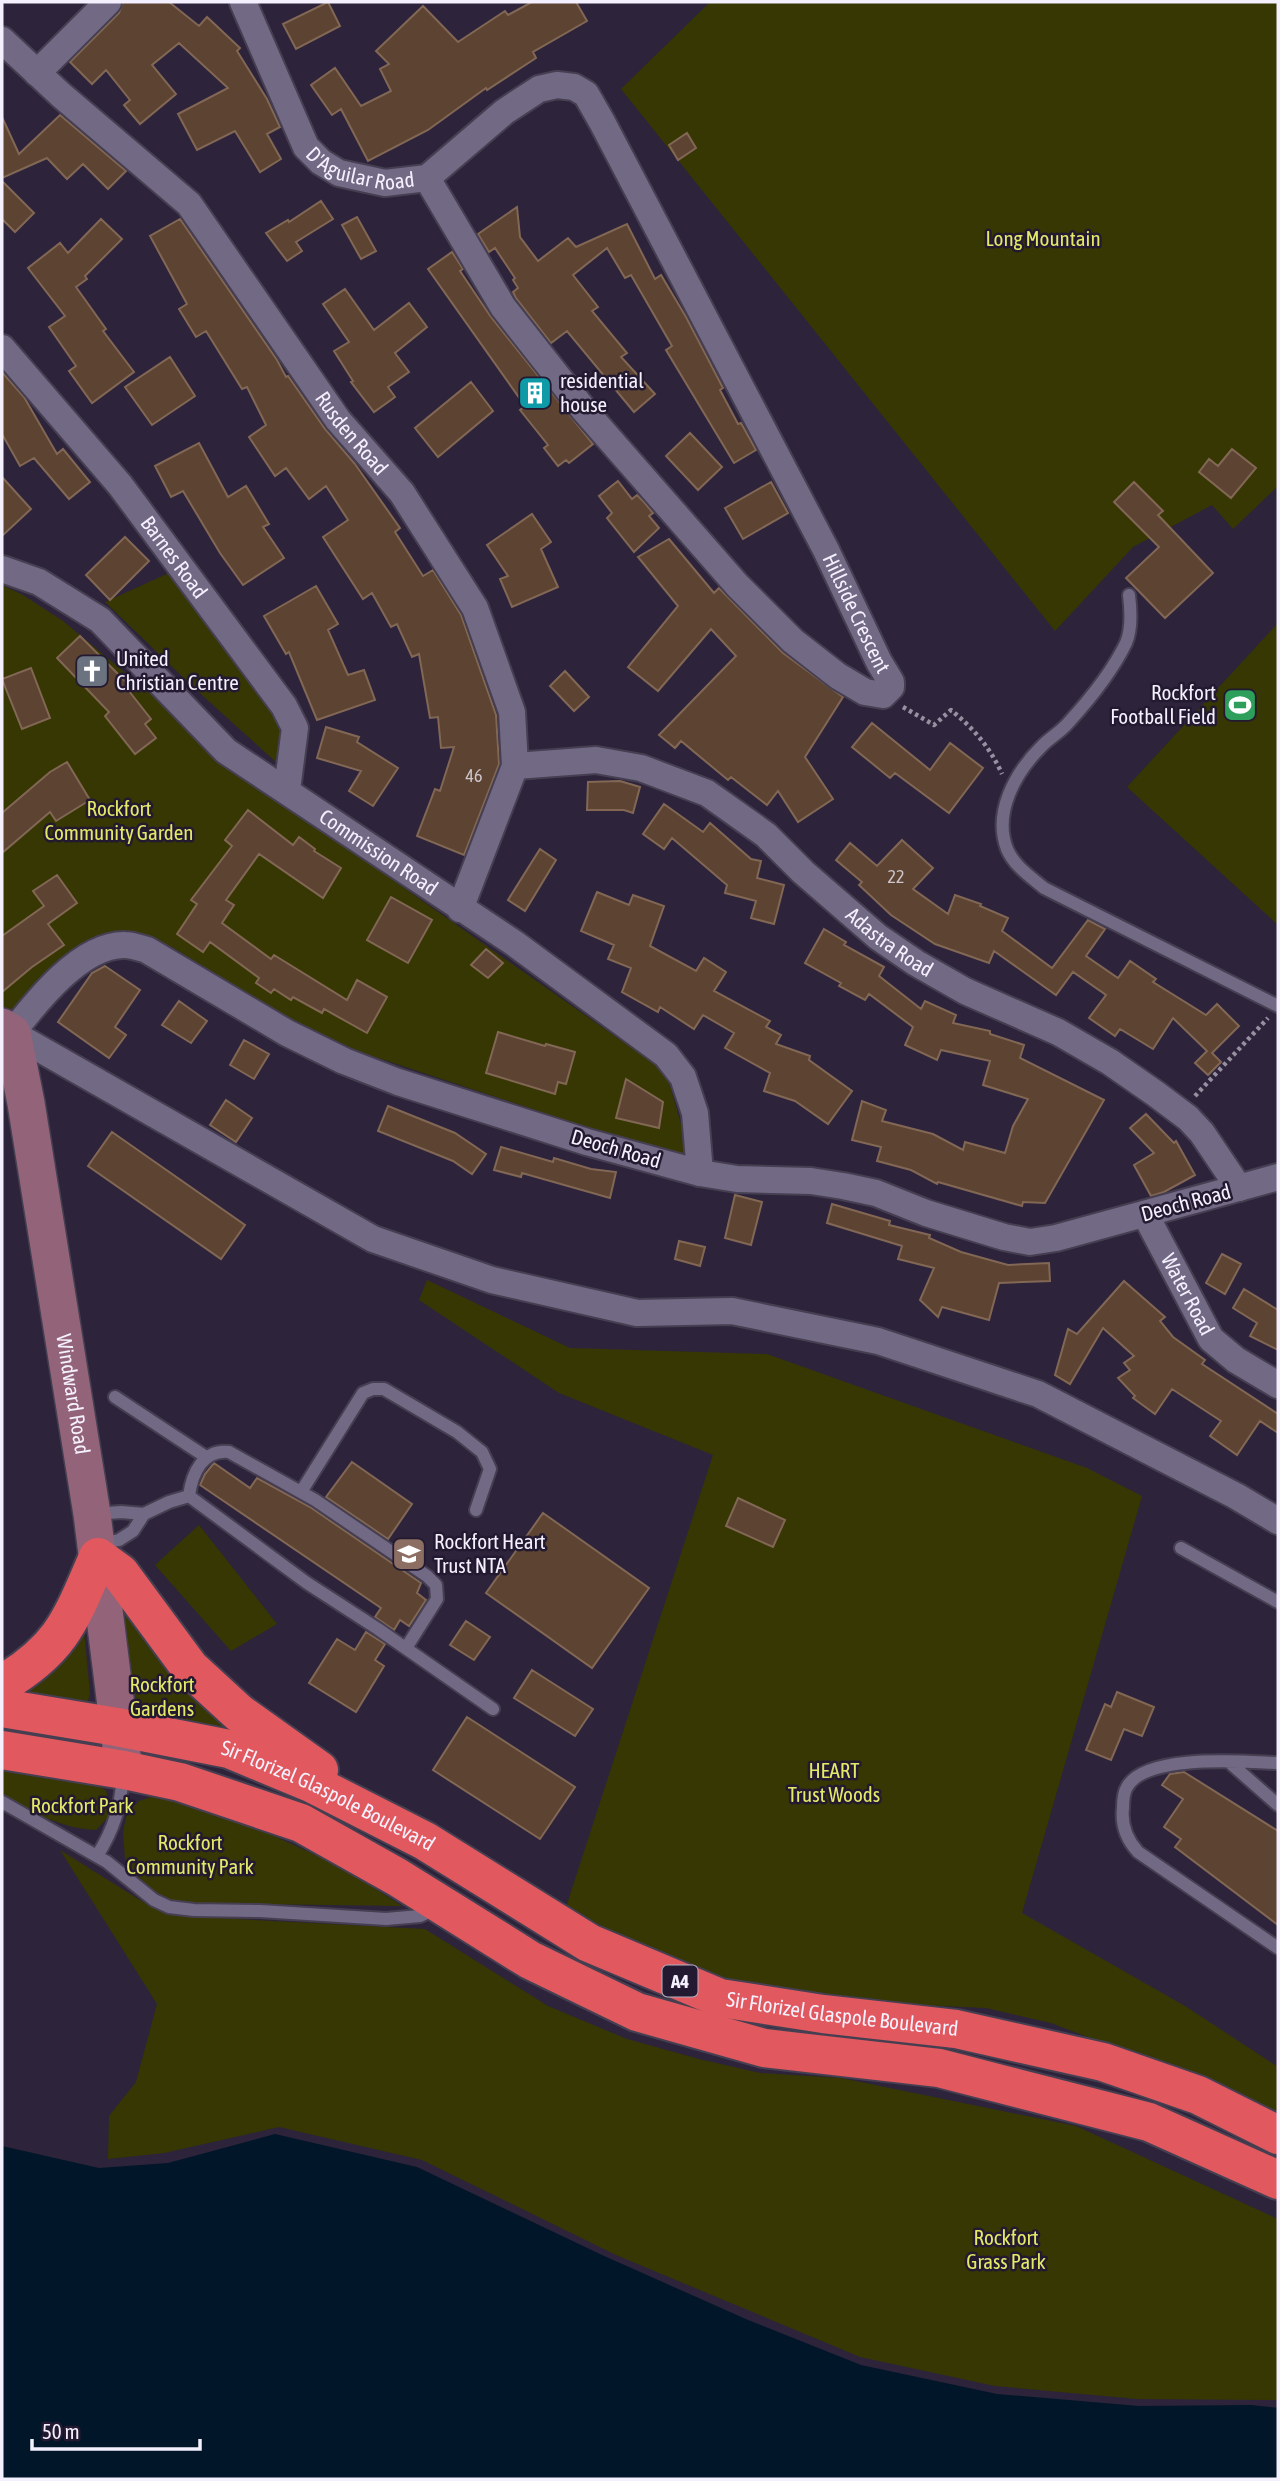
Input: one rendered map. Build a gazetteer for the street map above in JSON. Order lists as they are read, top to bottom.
{
  "streets": {
    "highway": ["Sir Florizel Glaspole Boulevard", "A4"],
    "main road": ["Windward Road"],
    "street": [
      "D'Aguilar Road",
      "Rusden Road",
      "Barnes Road",
      "Hillside Crescent",
      "Commission Road",
      "Adastra Road",
      "Deoch Road",
      "Water Road"
    ]
  },
  "crossings": [
    ["D'Aguilar Road", "Hillside Crescent"],
    ["Rusden Road", "Commission Road"],
    ["Rusden Road", "Adastra Road"],
    ["Barnes Road", "Commission Road"],
    ["Commission Road", "Deoch Road"],
    ["Adastra Road", "Deoch Road"],
    ["Deoch Road", "Water Road"],
    ["Deoch Road", "Windward Road"],
    ["Windward Road", "Sir Florizel Glaspole Boulevard"]
  ],
  "parks": [
    "Long Mountain",
    "Rockfort Community Garden",
    "Rockfort Gardens",
    "HEART Trust Woods",
    "Rockfort Park",
    "Rockfort Community Park",
    "Rockfort Grass Park"
  ],
  "places": {
    "building": ["residential house"],
    "church": ["United Christian Centre"],
    "sports": ["Rockfort Football Field"],
    "school or university": ["Rockfort Heart Trust NTA"]
  },
  "house_numbers": ["46", "22"],
  "scale_bar": "50 m"
}
